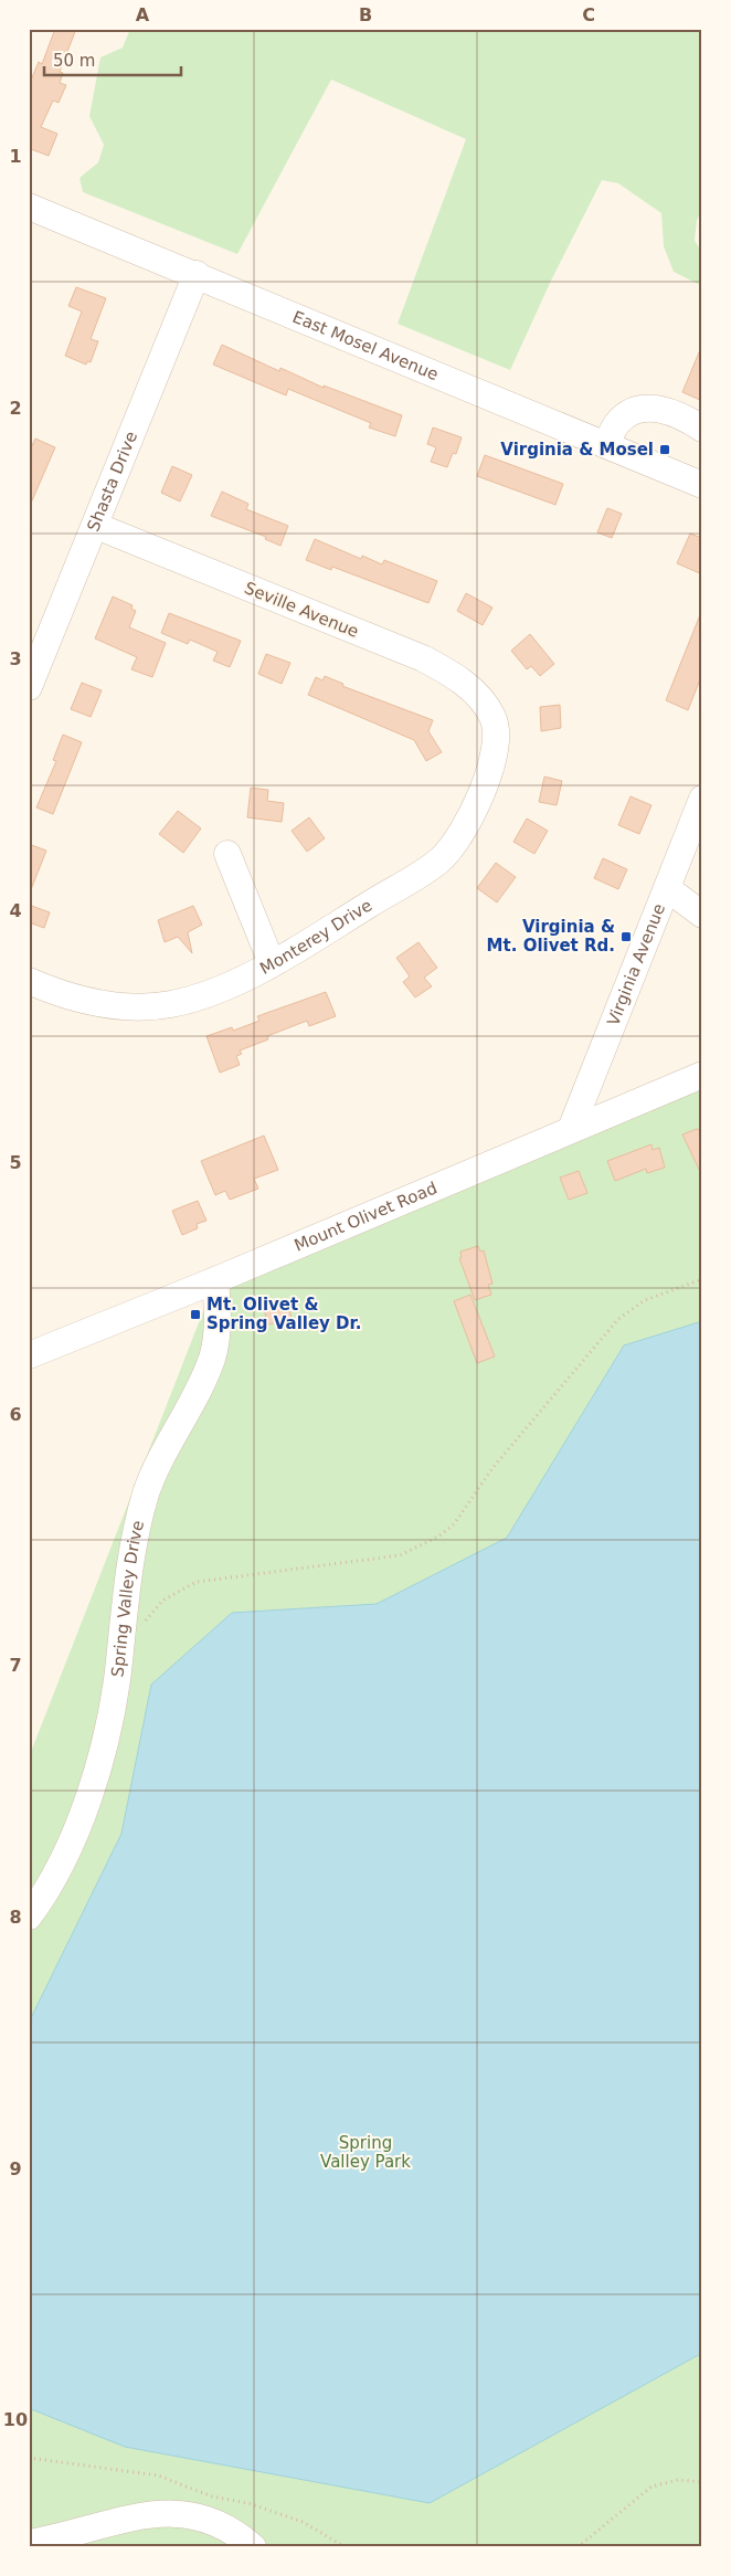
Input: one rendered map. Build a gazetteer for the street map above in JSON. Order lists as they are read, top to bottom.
{
  "streets": {
    "street": [
      "East Mosel Avenue",
      "Shasta Drive",
      "Seville Avenue",
      "Monterey Drive",
      "Virginia Avenue",
      "Mount Olivet Road",
      "Spring Valley Drive"
    ]
  },
  "crossings": [
    ["East Mosel Avenue", "Shasta Drive"],
    ["Shasta Drive", "Seville Avenue"],
    ["Seville Avenue", "Monterey Drive"],
    ["Virginia Avenue", "Mount Olivet Road"],
    ["Mount Olivet Road", "Spring Valley Drive"]
  ],
  "parks": ["Spring Valley Park"],
  "places": {
    "transit": ["Virginia & Mosel", "Virginia & Mt. Olivet Rd.", "Mt. Olivet & Spring Valley Dr."]
  },
  "scale_bar": "50 m",
  "grid": {
    "columns": ["A", "B", "C"],
    "rows": [
      "1",
      "2",
      "3",
      "4",
      "5",
      "6",
      "7",
      "8",
      "9",
      "10"
    ]
  }
}
